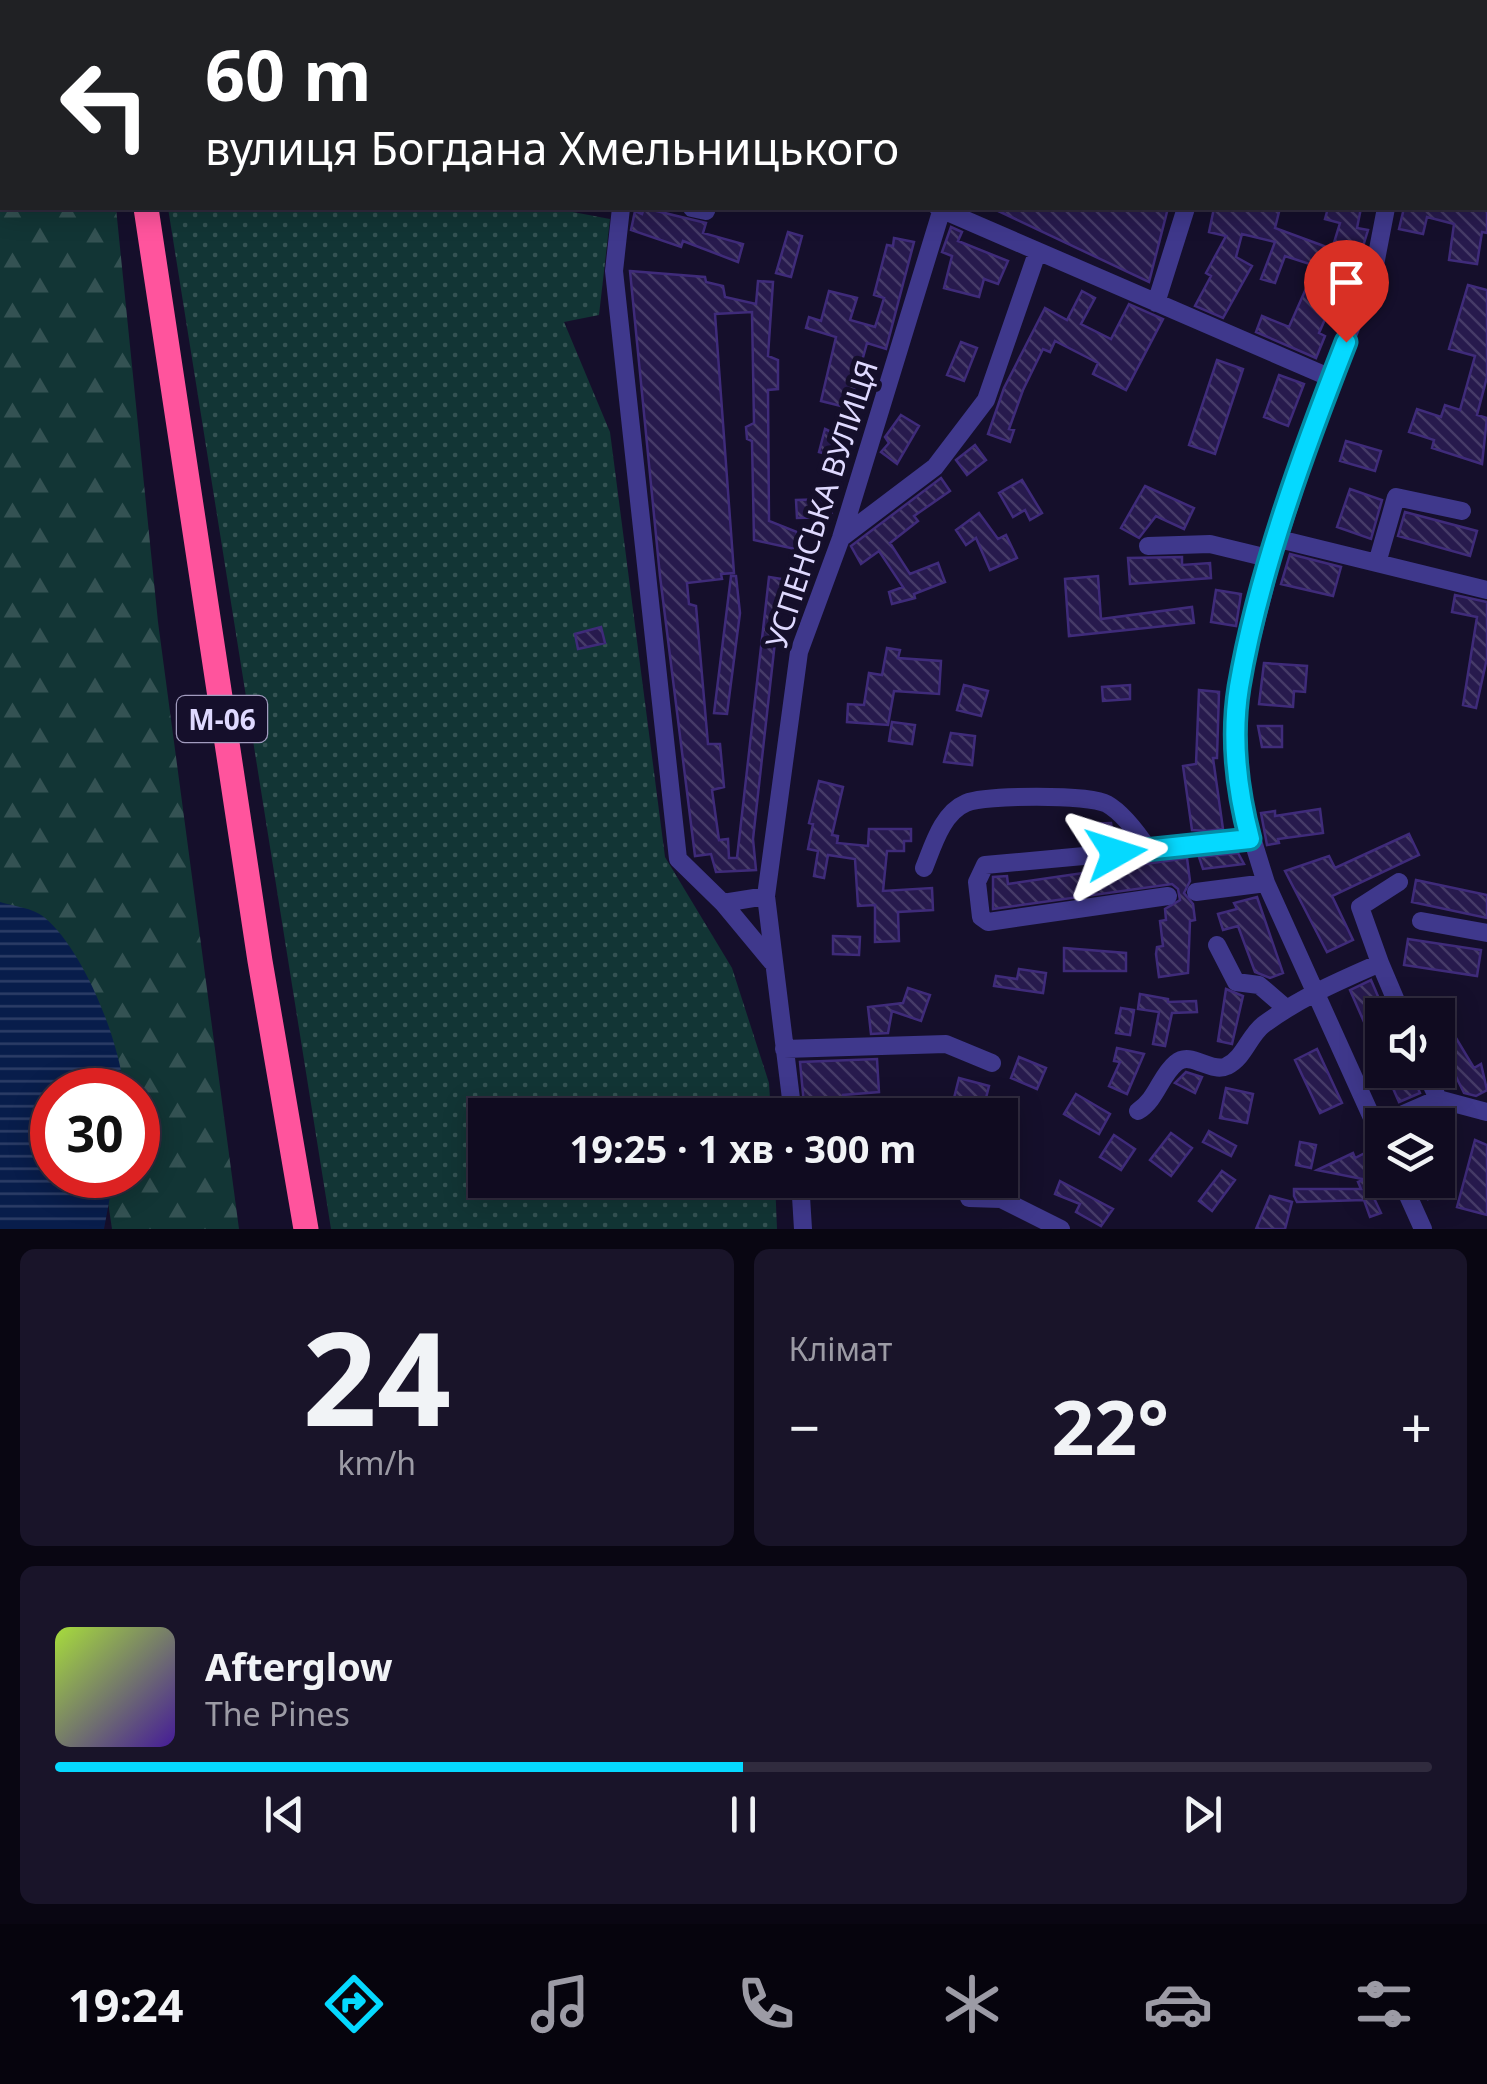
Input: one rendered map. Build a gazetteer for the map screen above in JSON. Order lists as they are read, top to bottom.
{
  "streets": {
    "highway": ["М-06"],
    "street": ["УСПЕНСЬКА ВУЛИЦЯ"]
  },
  "page": {
    "turn": ["60 m", "вулиця Богдана Хмельницького"],
    "limit": "30",
    "trip": "19:25 · 1 хв · 300 m",
    "tile": [
      ["24", "km/h"],
      "Клімат"
    ],
    "heat": ["−", "22°", "+"],
    "song": ["Afterglow", "The Pines"],
    "tabs": "19:24"
  }
}
